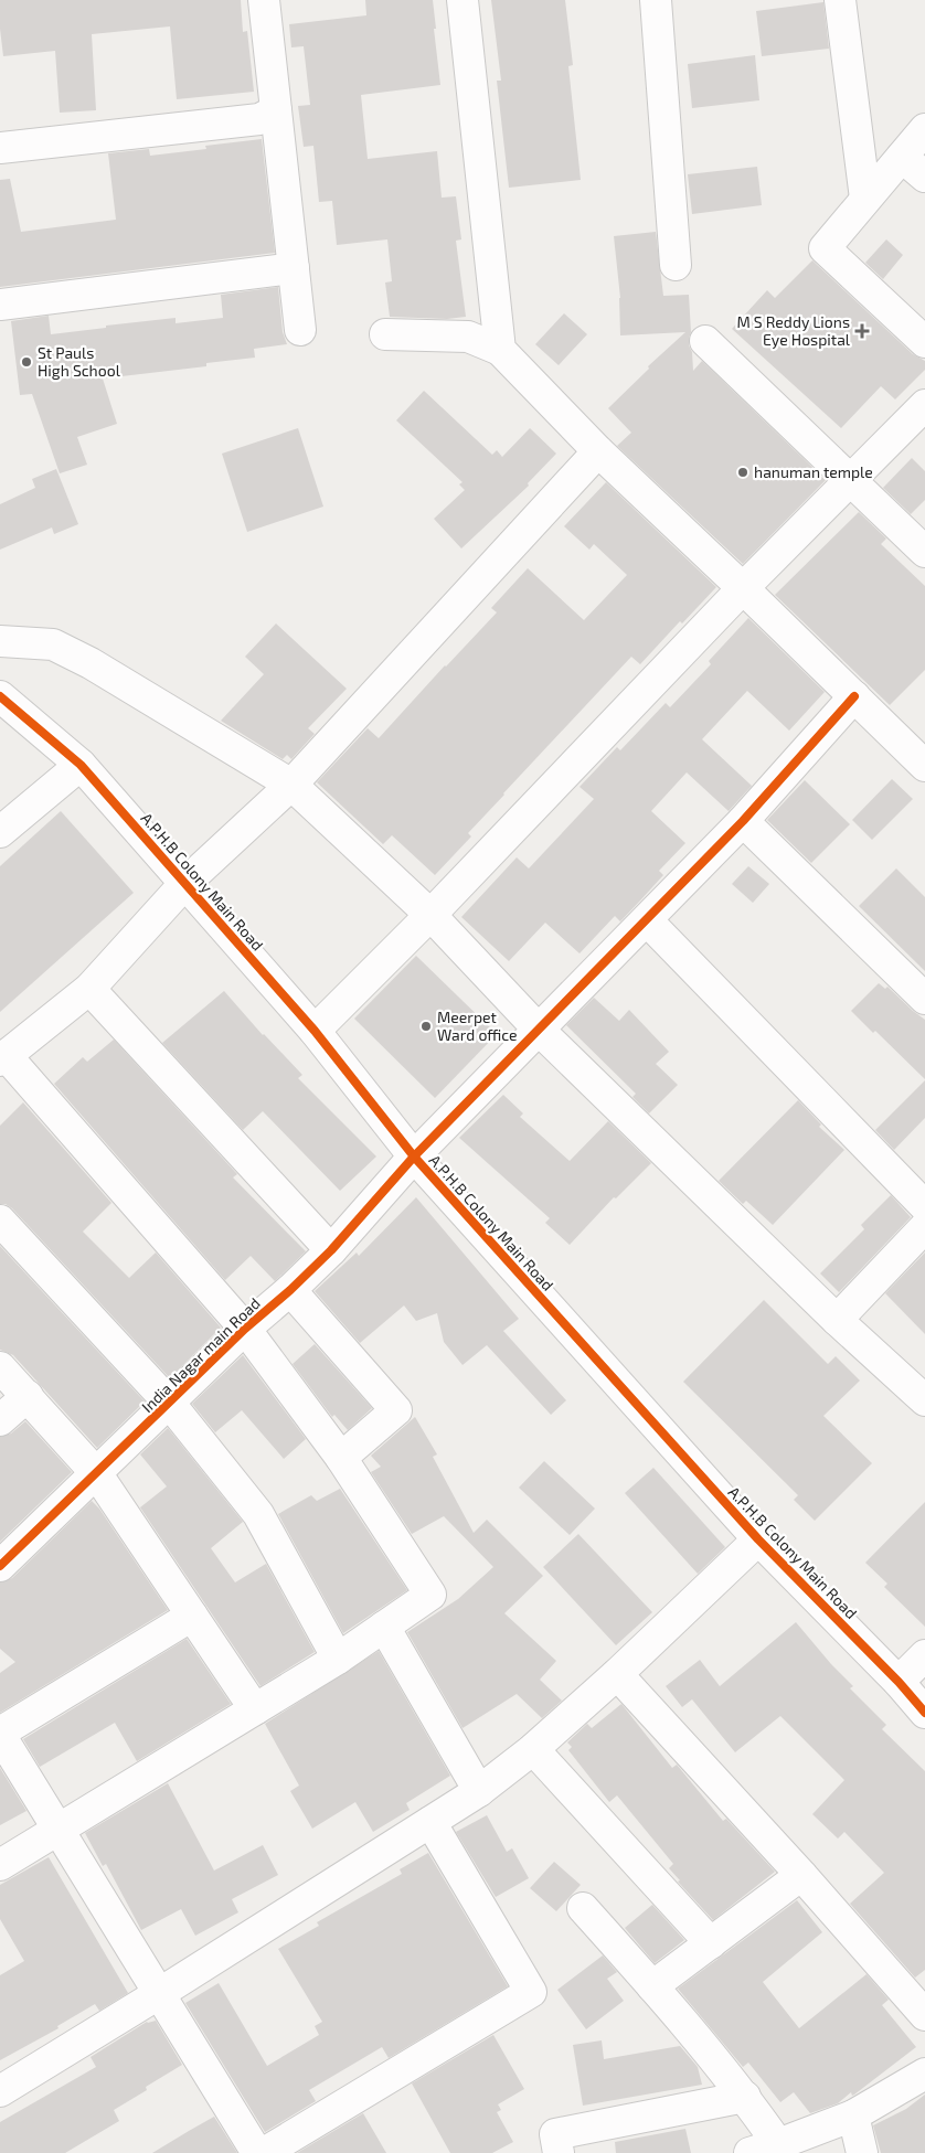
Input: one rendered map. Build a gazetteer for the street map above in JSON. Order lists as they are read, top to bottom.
{
  "streets": {
    "street": ["A.P.H.B Colony Main Road", "India Nagar main Road"]
  },
  "crossings": [
    ["A.P.H.B Colony Main Road", "India Nagar main Road"]
  ],
  "places": {
    "health": ["M S Reddy Lions Eye Hospital"],
    "other": ["St Pauls High School", "hanuman temple", "Meerpet Ward office"]
  }
}
